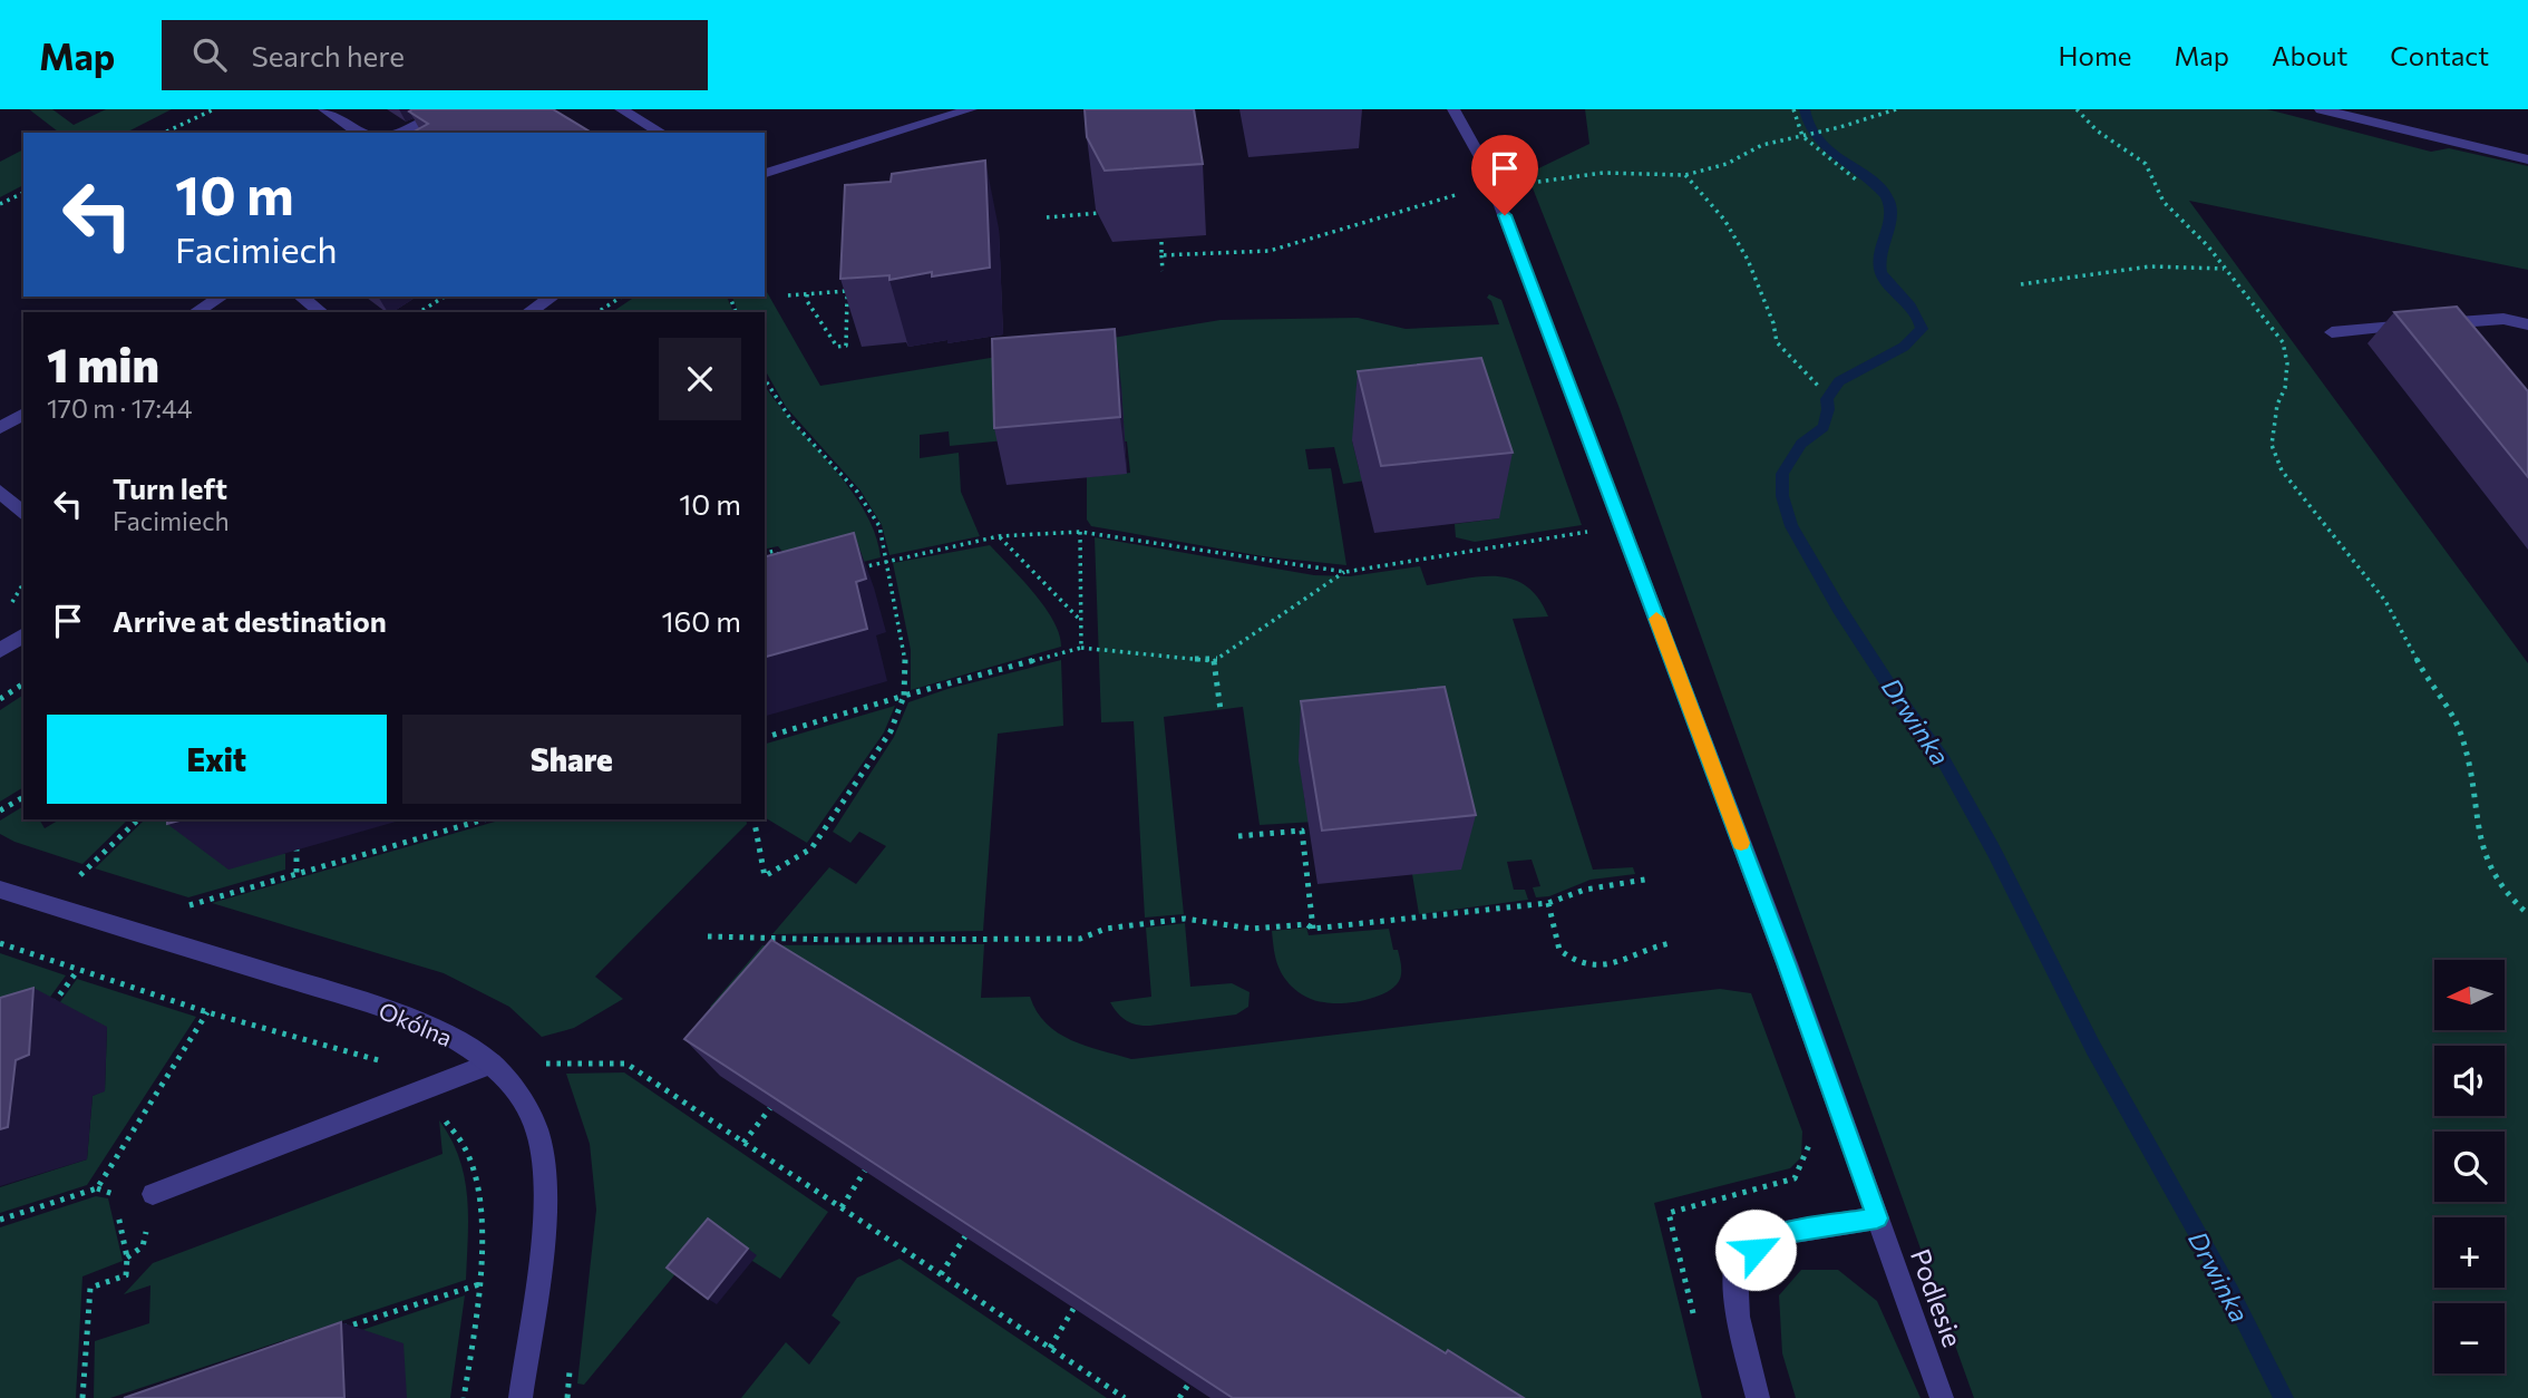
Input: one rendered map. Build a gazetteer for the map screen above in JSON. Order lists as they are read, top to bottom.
{
  "streets": {
    "street": ["Okólna", "Podlesie"]
  },
  "water": ["Drwinka"],
  "north": "left",
  "page": {
    "header": "Map",
    "search": "Search here",
    "nav": [
      "Home",
      "Map",
      "About",
      "Contact"
    ],
    "turn": ["10 m", "Facimiech"],
    "heading": ["1 min", "170 m · 17:44"],
    "list": [
      {
        "name": "Turn left",
        "note": "Facimiech",
        "value": "10 m"
      },
      {
        "name": "Arrive at destination",
        "value": "160 m"
      }
    ],
    "buttons": ["Exit", "Share"],
    "map_buttons": ["+", "−"]
  }
}
